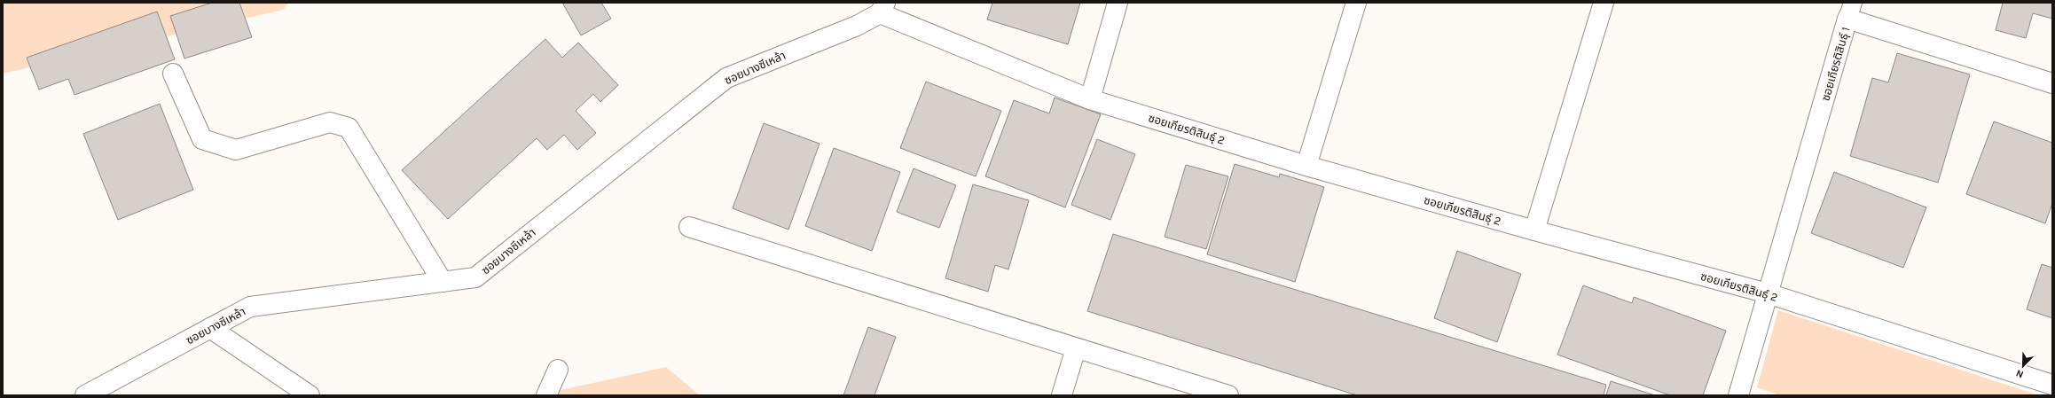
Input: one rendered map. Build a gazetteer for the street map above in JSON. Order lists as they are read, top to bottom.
{
  "streets": {
    "street": ["ซอยเกียรติสินธุ์ 1", "ซอยบางซีเหล้า", "ซอยเกียรติสินธุ์ 2"]
  },
  "crossings": [
    ["ซอยเกียรติสินธุ์ 1", "ซอยเกียรติสินธุ์ 2"],
    ["ซอยบางซีเหล้า", "ซอยเกียรติสินธุ์ 2"]
  ],
  "north": "bottom left"
}
